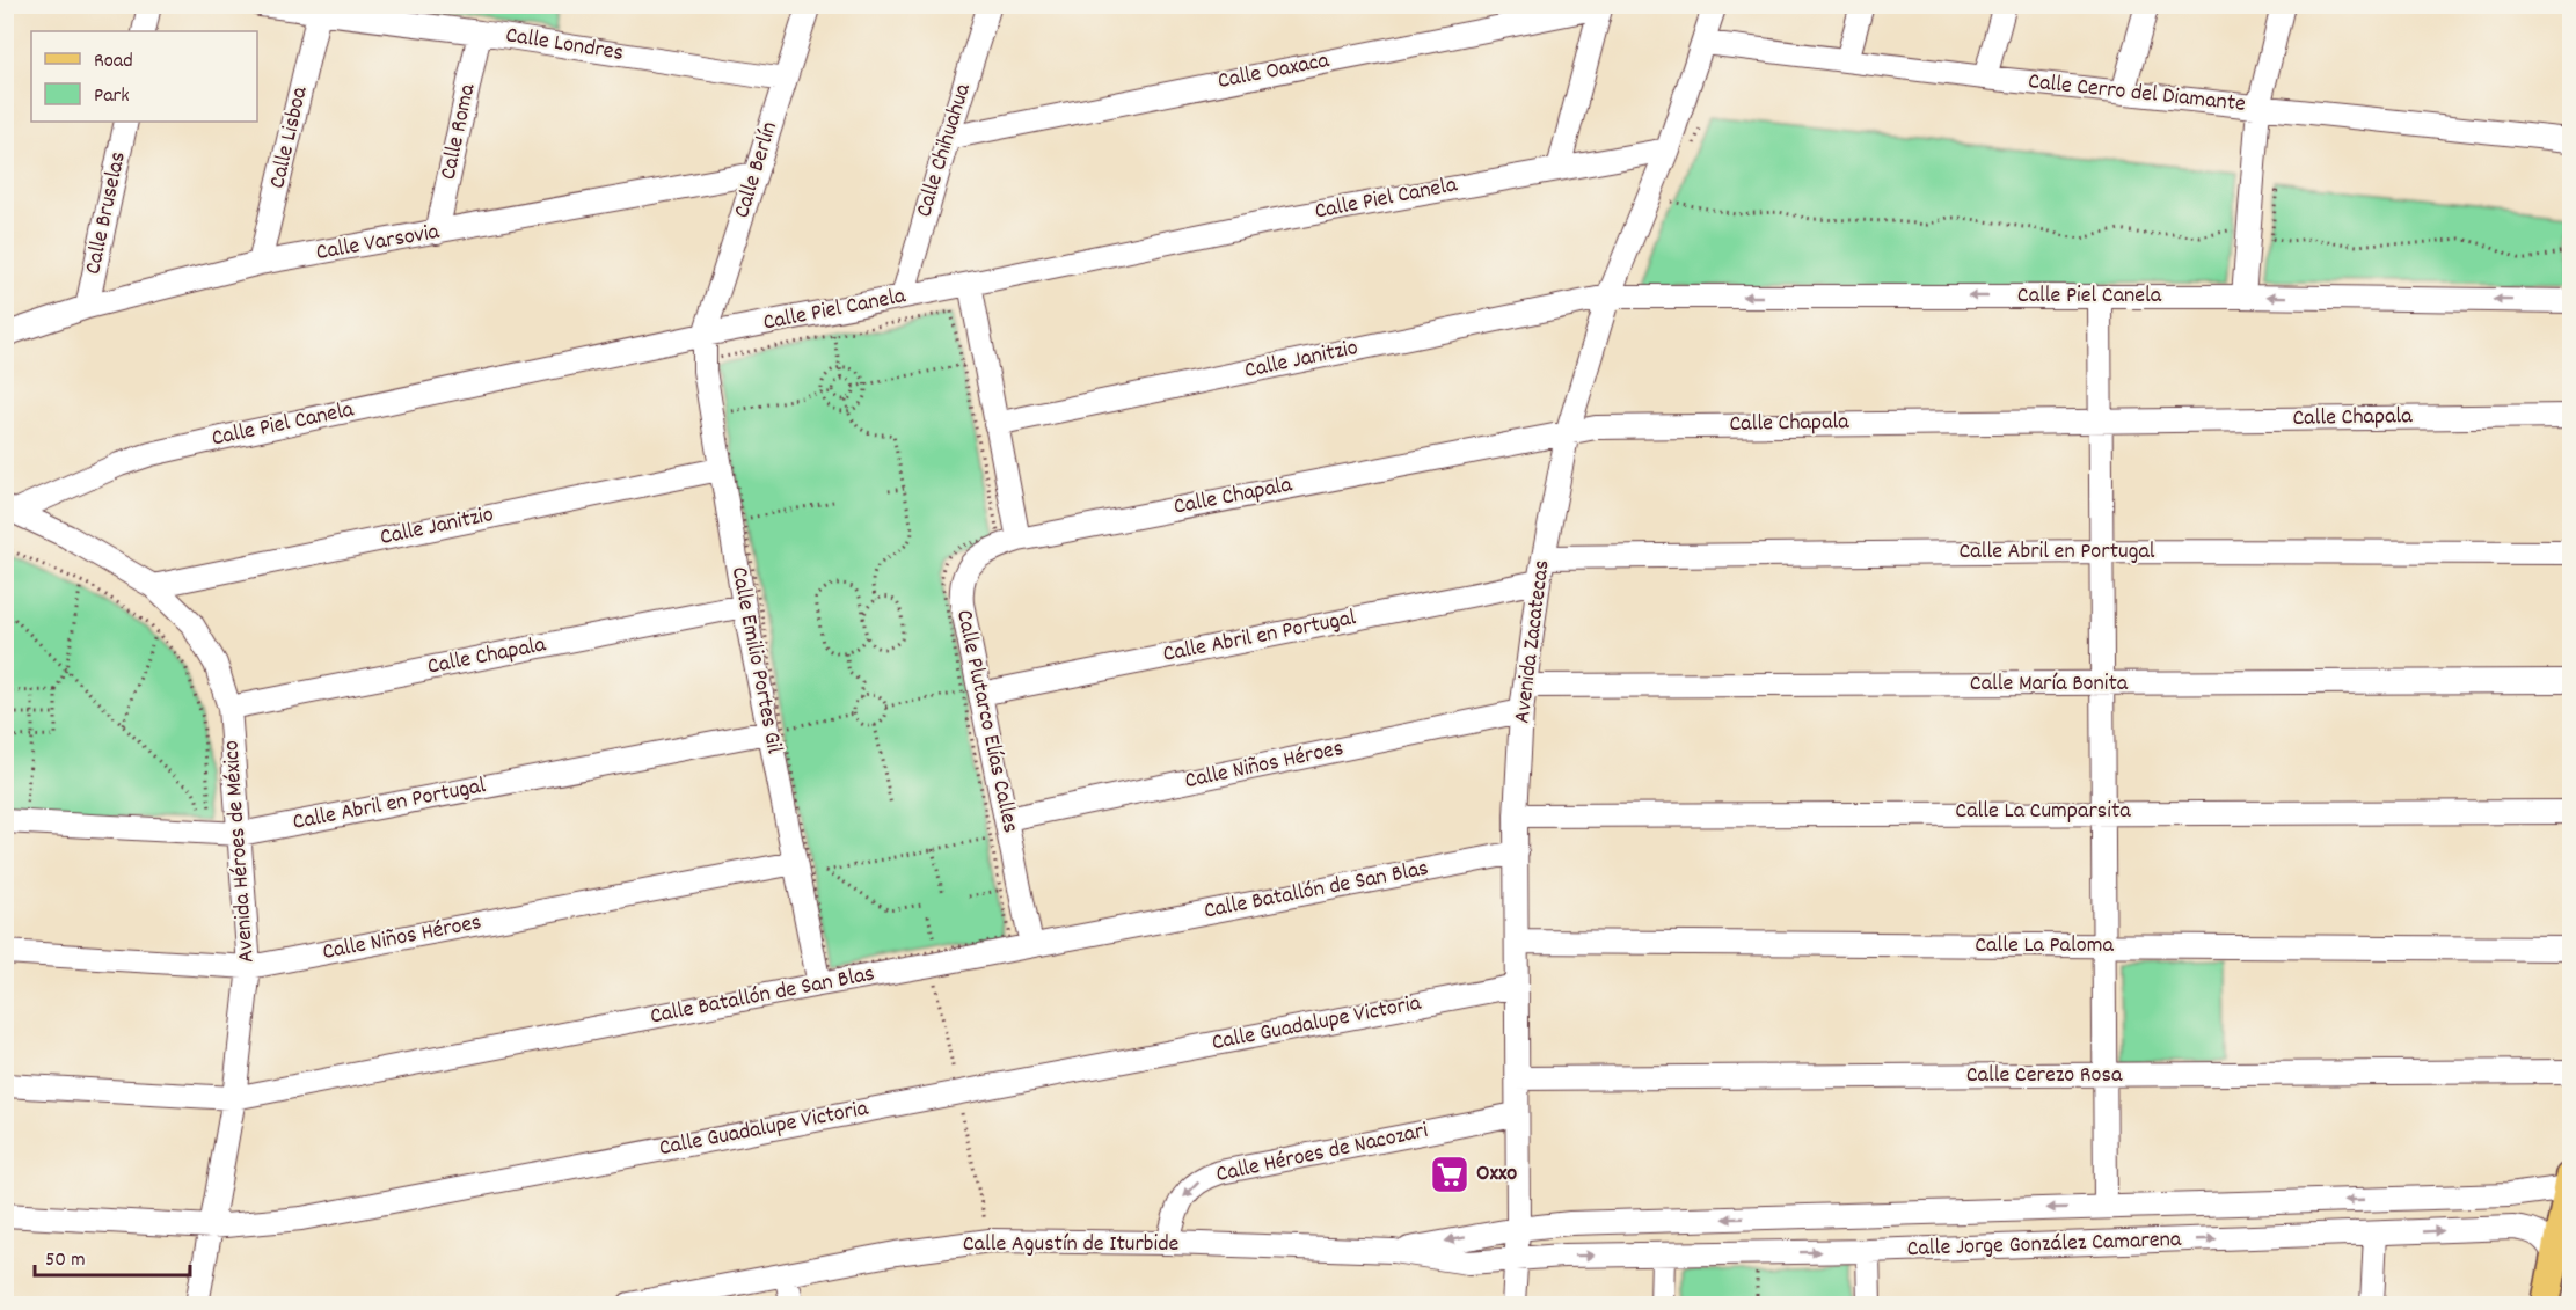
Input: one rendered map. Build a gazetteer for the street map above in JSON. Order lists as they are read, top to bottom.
{
  "streets": {
    "street": [
      "Calle Londres",
      "Calle Oaxaca",
      "Calle Cerro del Diamante",
      "Calle Roma",
      "Calle Lisboa",
      "Calle Chihuahua",
      "Calle Berlín",
      "Calle Piel Canela",
      "Calle Bruselas",
      "Calle Varsovia",
      "Calle Janitzio",
      "Calle Chapala",
      "Calle Abril en Portugal",
      "Avenida Zacatecas",
      "Calle Emilio Portes Gil",
      "Calle María Bonita",
      "Calle Plutarco Elías Calles",
      "Calle Niños Héroes",
      "Calle La Cumparsita",
      "Avenida Héroes de México",
      "Calle Batallón de San Blas",
      "Calle La Paloma",
      "Calle Guadalupe Victoria",
      "Calle Cerezo Rosa",
      "Calle Héroes de Nacozari",
      "Calle Agustín de Iturbide",
      "Calle Jorge González Camarena"
    ]
  },
  "crossings": [
    ["Calle Londres", "Calle Roma"],
    ["Calle Londres", "Calle Lisboa"],
    ["Calle Londres", "Calle Berlín"],
    ["Calle Oaxaca", "Calle Chihuahua"],
    ["Calle Cerro del Diamante", "Avenida Zacatecas"],
    ["Calle Roma", "Calle Varsovia"],
    ["Calle Lisboa", "Calle Varsovia"],
    ["Calle Chihuahua", "Calle Piel Canela"],
    ["Calle Berlín", "Calle Piel Canela"],
    ["Calle Berlín", "Calle Varsovia"],
    ["Calle Berlín", "Calle Emilio Portes Gil"],
    ["Calle Piel Canela", "Calle Janitzio"],
    ["Calle Piel Canela", "Avenida Zacatecas"],
    ["Calle Piel Canela", "Calle Emilio Portes Gil"],
    ["Calle Piel Canela", "Avenida Héroes de México"],
    ["Calle Bruselas", "Calle Varsovia"],
    ["Calle Janitzio", "Avenida Zacatecas"],
    ["Calle Janitzio", "Calle Emilio Portes Gil"],
    ["Calle Janitzio", "Avenida Héroes de México"],
    ["Calle Chapala", "Avenida Zacatecas"],
    ["Calle Chapala", "Calle Emilio Portes Gil"],
    ["Calle Chapala", "Calle Plutarco Elías Calles"],
    ["Calle Chapala", "Avenida Héroes de México"],
    ["Calle Abril en Portugal", "Avenida Zacatecas"],
    ["Calle Abril en Portugal", "Calle Emilio Portes Gil"],
    ["Calle Abril en Portugal", "Calle Plutarco Elías Calles"],
    ["Calle Abril en Portugal", "Avenida Héroes de México"],
    ["Avenida Zacatecas", "Calle María Bonita"],
    ["Avenida Zacatecas", "Calle Niños Héroes"],
    ["Avenida Zacatecas", "Calle La Cumparsita"],
    ["Avenida Zacatecas", "Calle Batallón de San Blas"],
    ["Avenida Zacatecas", "Calle La Paloma"],
    ["Avenida Zacatecas", "Calle Guadalupe Victoria"],
    ["Avenida Zacatecas", "Calle Cerezo Rosa"],
    ["Avenida Zacatecas", "Calle Héroes de Nacozari"],
    ["Avenida Zacatecas", "Calle Agustín de Iturbide"],
    ["Avenida Zacatecas", "Calle Jorge González Camarena"],
    ["Calle Emilio Portes Gil", "Calle Niños Héroes"],
    ["Calle Emilio Portes Gil", "Calle Batallón de San Blas"],
    ["Calle Plutarco Elías Calles", "Calle Niños Héroes"],
    ["Calle Plutarco Elías Calles", "Calle Batallón de San Blas"],
    ["Calle Niños Héroes", "Avenida Héroes de México"],
    ["Avenida Héroes de México", "Calle Batallón de San Blas"],
    ["Avenida Héroes de México", "Calle Guadalupe Victoria"],
    ["Calle Héroes de Nacozari", "Calle Agustín de Iturbide"],
    ["Calle Agustín de Iturbide", "Calle Jorge González Camarena"]
  ],
  "one_way": ["Calle Héroes de Nacozari"],
  "places": {
    "supermarket": ["Oxxo"]
  },
  "legend": ["Road", "Park"],
  "scale_bar": "50 m"
}
